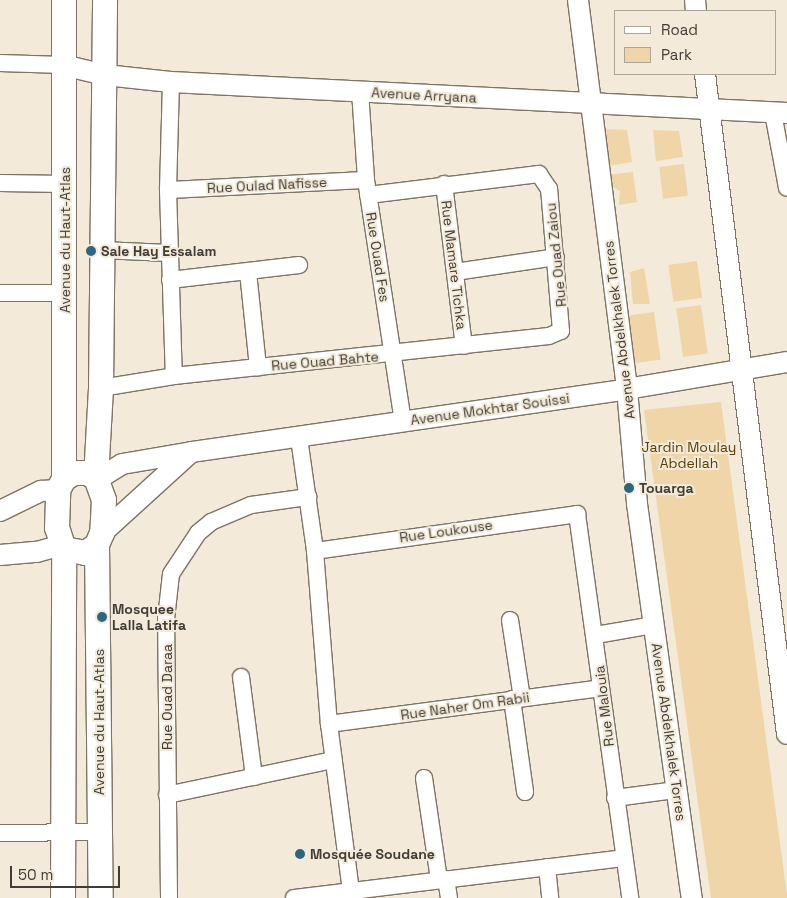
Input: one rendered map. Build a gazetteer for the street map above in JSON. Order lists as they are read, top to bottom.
{
  "streets": {
    "main road": ["Avenue du Haut-Atlas"],
    "street": [
      "Avenue Arryana",
      "Rue Oulad Nafisse",
      "Rue Ouad Zaiou",
      "Rue Ouad Fes",
      "Rue Mamare Tichka",
      "Avenue Abdelkhalek Torres",
      "Rue Ouad Bahte",
      "Avenue Mokhtar Souissi",
      "Rue Loukouse",
      "Rue Ouad Daraa",
      "Rue Naher Om Rabii",
      "Rue Malouia"
    ]
  },
  "crossings": [
    ["Avenue Arryana", "Avenue du Haut-Atlas"],
    ["Avenue Arryana", "Rue Ouad Fes"],
    ["Avenue Arryana", "Avenue Abdelkhalek Torres"],
    ["Rue Oulad Nafisse", "Rue Ouad Zaiou"],
    ["Rue Oulad Nafisse", "Rue Ouad Fes"],
    ["Rue Oulad Nafisse", "Rue Mamare Tichka"],
    ["Avenue du Haut-Atlas", "Avenue Mokhtar Souissi"],
    ["Rue Ouad Zaiou", "Rue Ouad Bahte"],
    ["Rue Ouad Fes", "Rue Ouad Bahte"],
    ["Rue Ouad Fes", "Avenue Mokhtar Souissi"],
    ["Rue Mamare Tichka", "Rue Ouad Bahte"],
    ["Avenue Abdelkhalek Torres", "Avenue Mokhtar Souissi"],
    ["Rue Loukouse", "Rue Malouia"],
    ["Rue Naher Om Rabii", "Rue Malouia"]
  ],
  "parks": ["Jardin Moulay Abdellah"],
  "places": [
    "Sale Hay Essalam",
    "Touarga",
    "Mosquee Lalla Latifa",
    "Mosquée Soudane"
  ],
  "legend": ["Road", "Park"],
  "scale_bar": "50 m"
}
